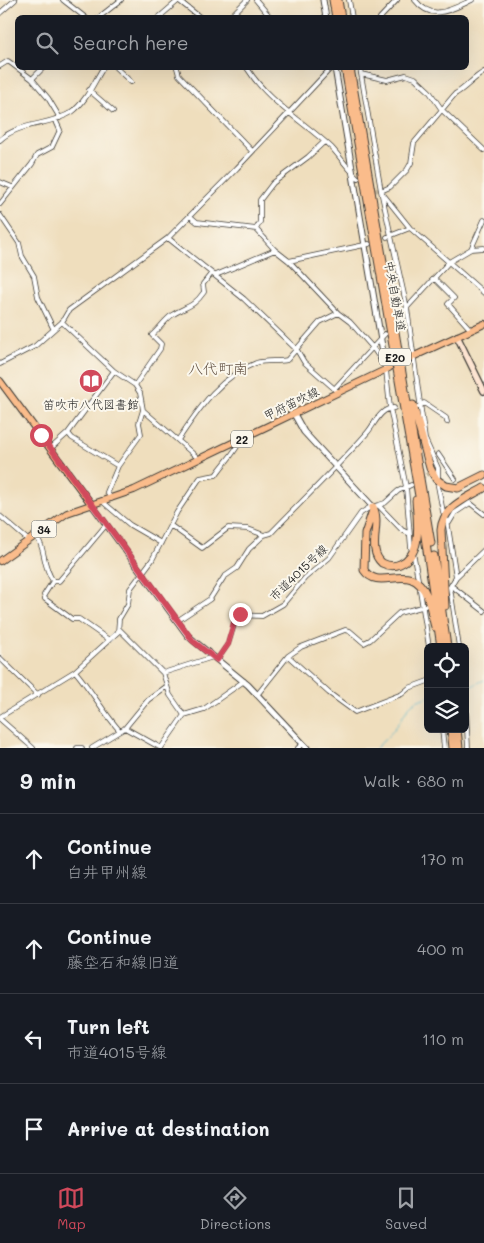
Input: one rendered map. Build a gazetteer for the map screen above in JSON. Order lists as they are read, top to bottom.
{
  "streets": {
    "highway": ["中央自動車道", "E20"],
    "main road": ["甲府笛吹線", "22", "34"],
    "street": ["市道4015号線"]
  },
  "crossings": [
    ["甲府笛吹線", "34"]
  ],
  "districts": ["八代町南"],
  "places": {
    "library": ["笛吹市八代図書館"]
  },
  "page": {
    "search": "Search here",
    "heading": ["9 min", "Walk · 680 m"],
    "list": [
      ["Continue", "白井甲州線", "170 m"],
      ["Continue", "藤垈石和線旧道", "400 m"],
      ["Turn left", "市道4015号線", "110 m"],
      "Arrive at destination"
    ],
    "nav": ["Map", "Directions", "Saved"]
  }
}
